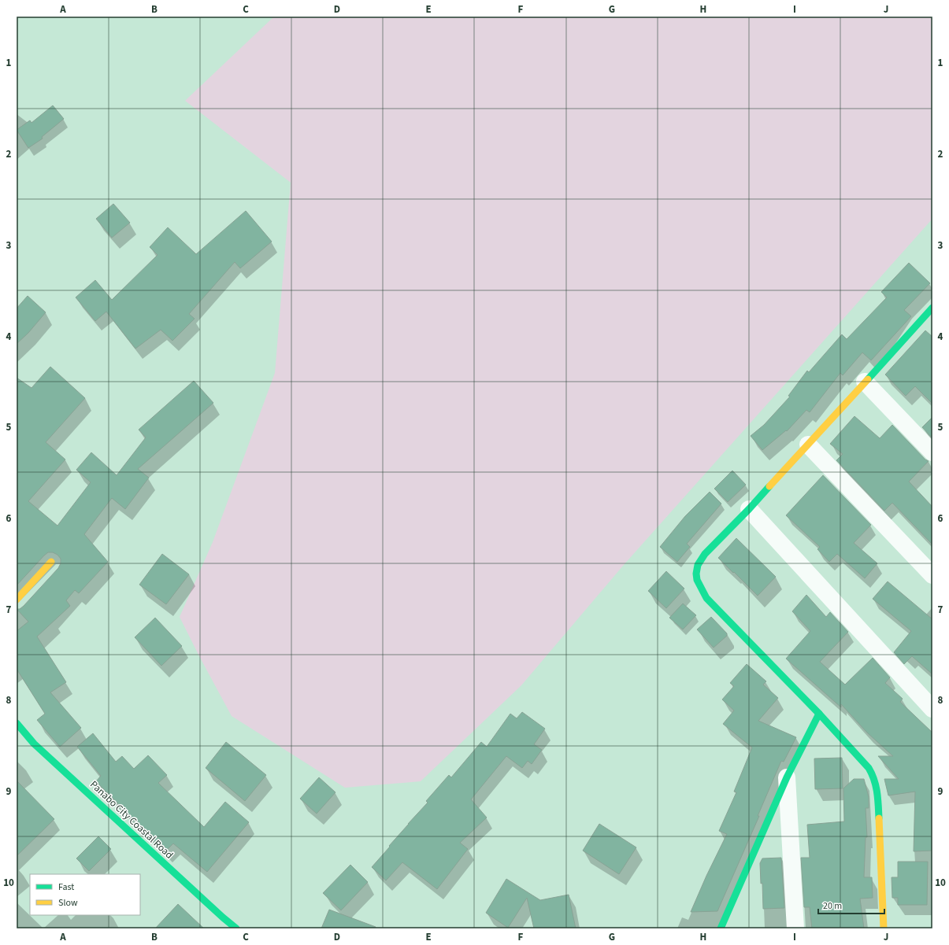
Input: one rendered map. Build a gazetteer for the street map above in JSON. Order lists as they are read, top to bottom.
{
  "streets": {
    "street": ["Panabo City Coastal Road"]
  },
  "legend": ["Fast", "Slow"],
  "scale_bar": "20 m",
  "grid": {
    "columns": [
      "A",
      "B",
      "C",
      "D",
      "E",
      "F",
      "G",
      "H",
      "I",
      "J"
    ],
    "rows": [
      "1",
      "2",
      "3",
      "4",
      "5",
      "6",
      "7",
      "8",
      "9",
      "10"
    ]
  }
}
